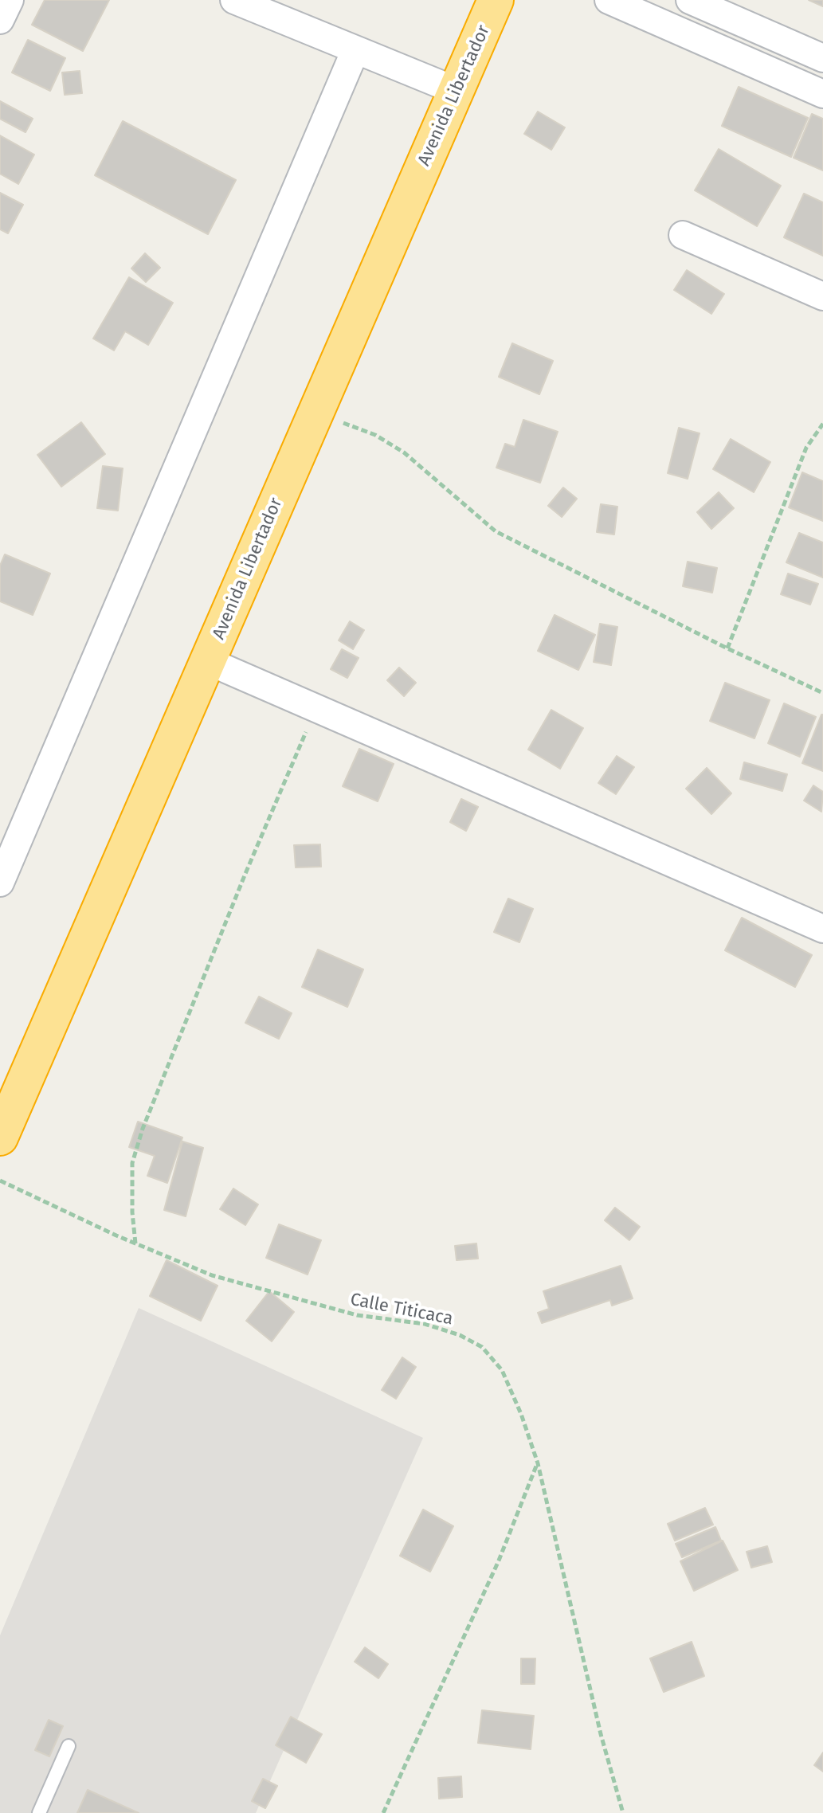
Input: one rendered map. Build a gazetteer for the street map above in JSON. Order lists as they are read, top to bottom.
{
  "streets": {
    "highway": ["Avenida Libertador"],
    "path": ["Calle Titicaca"]
  }
}
